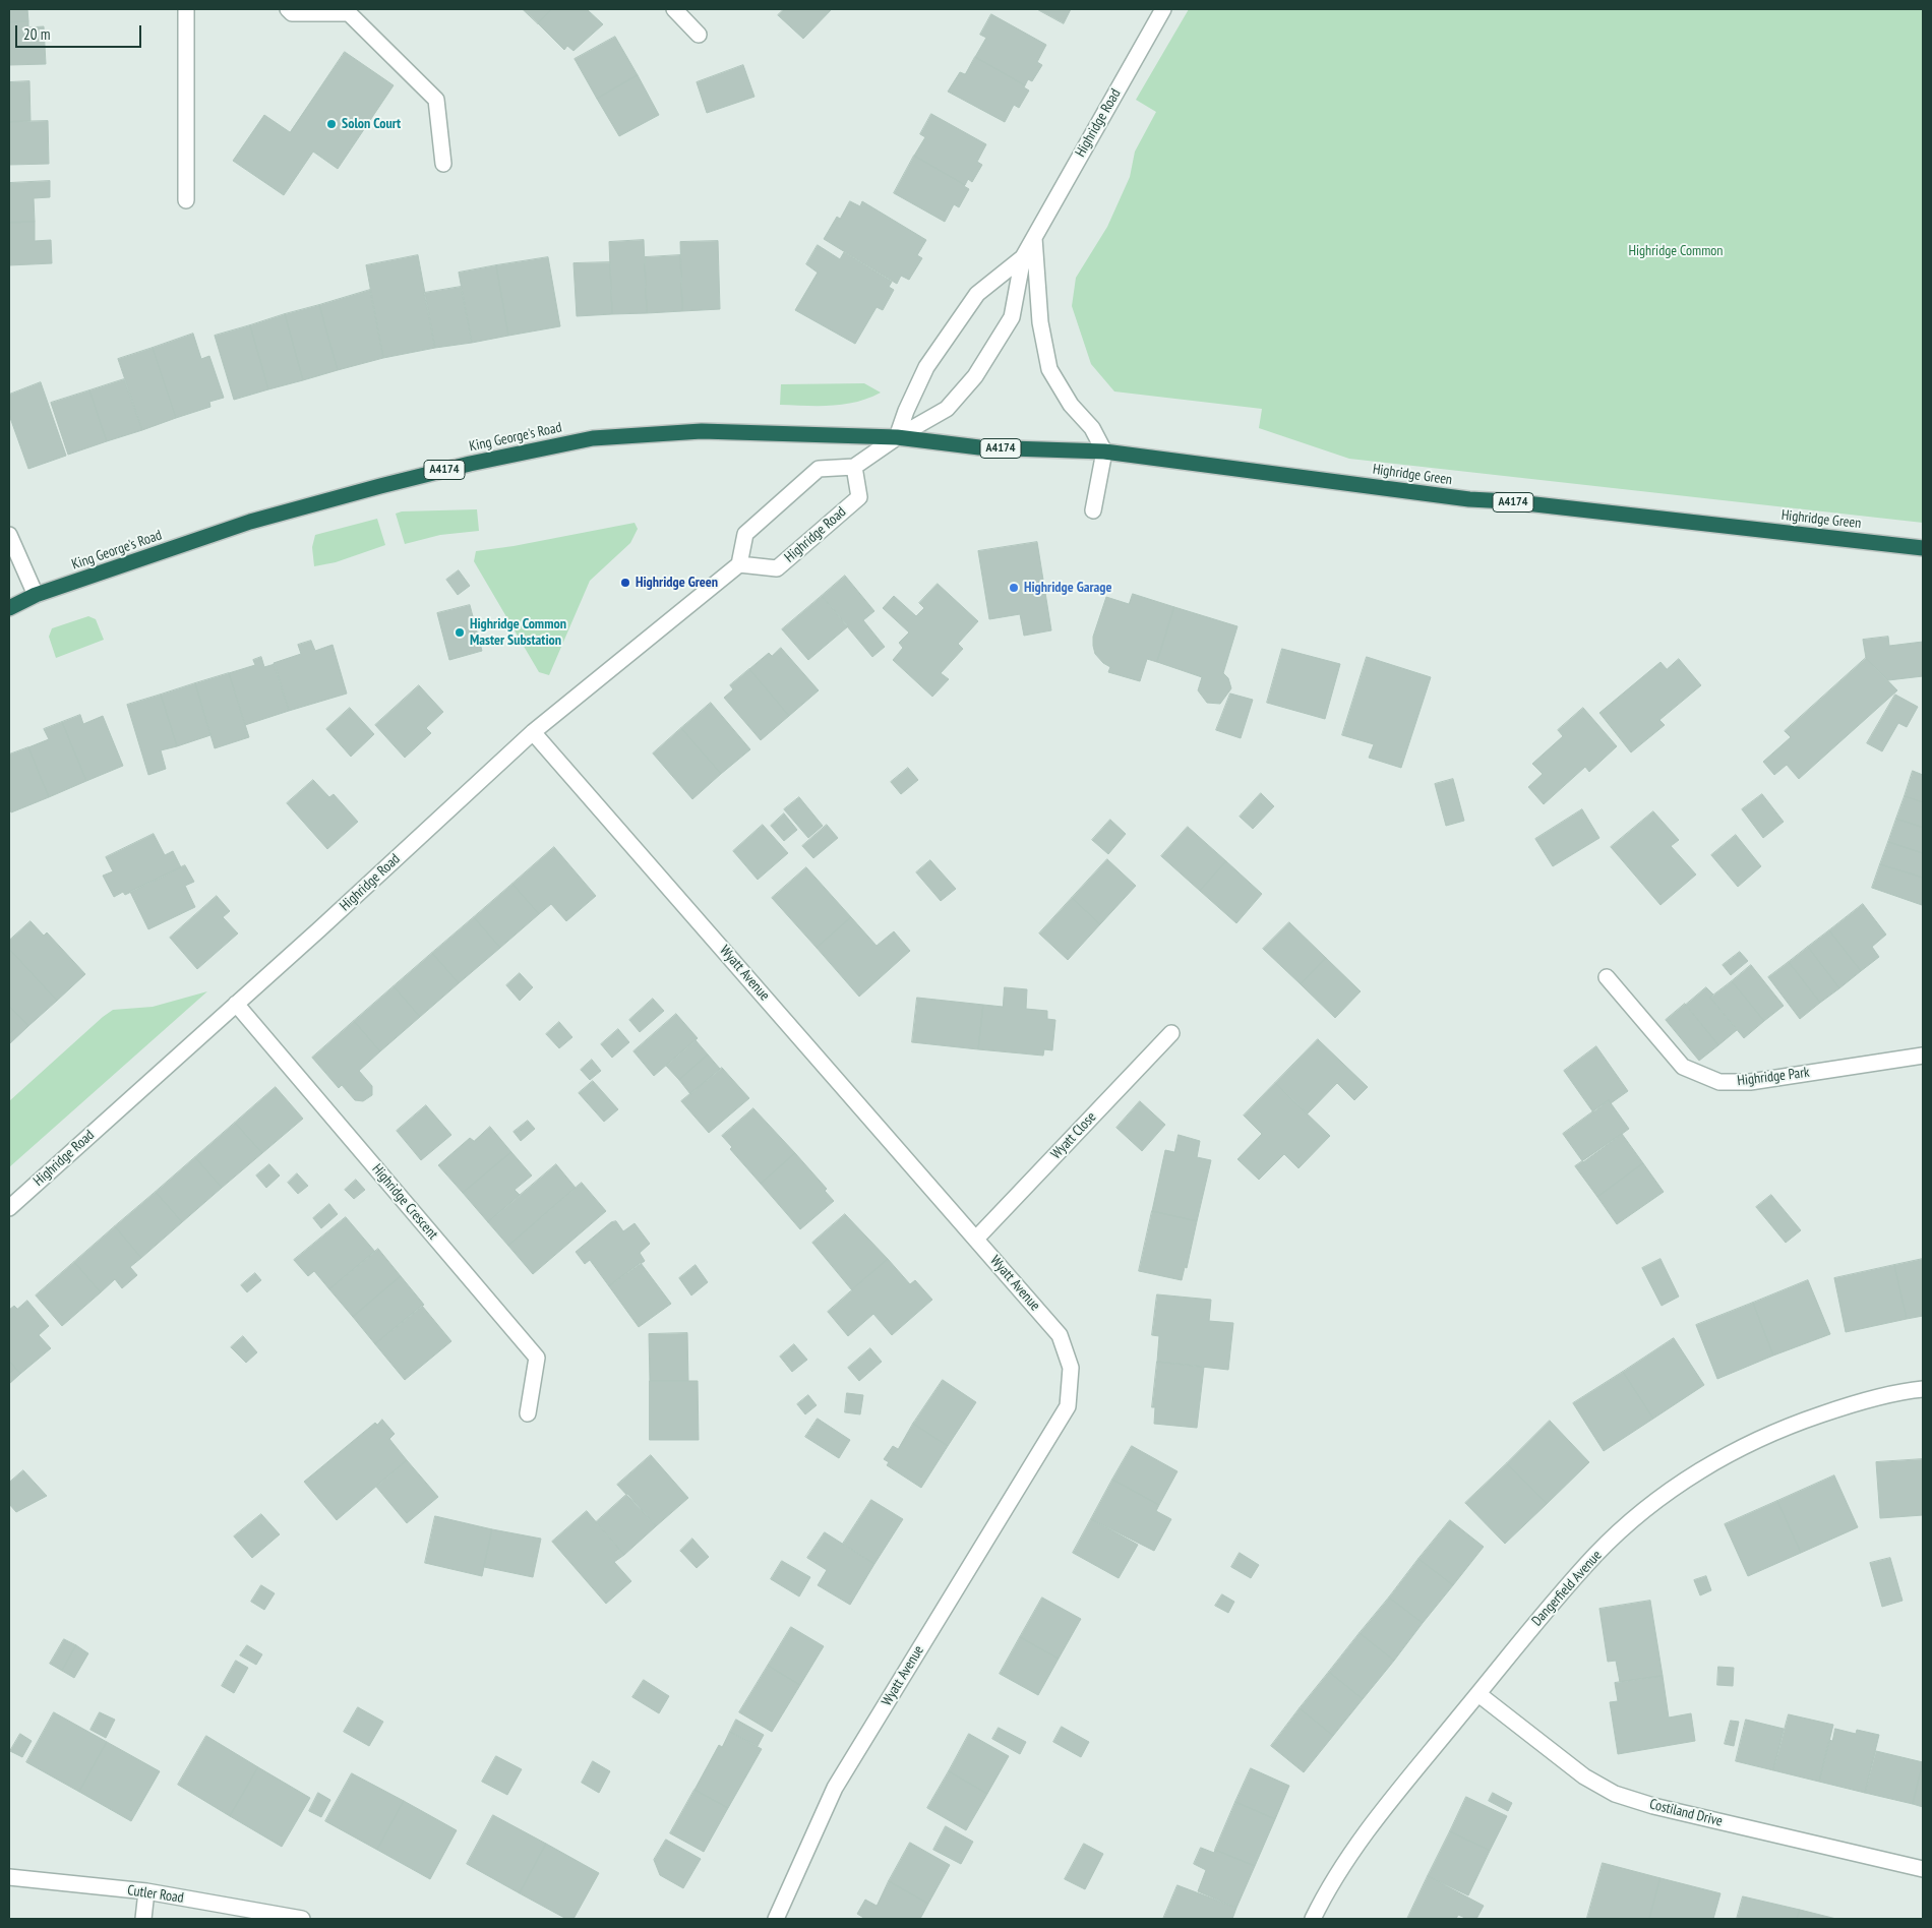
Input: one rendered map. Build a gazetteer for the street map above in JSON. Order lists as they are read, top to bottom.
{
  "streets": {
    "highway": ["King George's Road", "A4174", "Highridge Green"],
    "street": [
      "Highridge Road",
      "Wyatt Avenue",
      "Highridge Park",
      "Wyatt Close",
      "Highridge Crescent",
      "Dangerfield Avenue",
      "Costiland Drive",
      "Cutler Road"
    ]
  },
  "crossings": [
    ["Highridge Road", "King George's Road"],
    ["Highridge Road", "Highridge Green"],
    ["Highridge Road", "Wyatt Avenue"],
    ["Highridge Road", "Highridge Crescent"],
    ["King George's Road", "Highridge Green"],
    ["Wyatt Avenue", "Wyatt Close"],
    ["Dangerfield Avenue", "Costiland Drive"]
  ],
  "parks": ["Highridge Common"],
  "places": [
    "Solon Court",
    "Highridge Green",
    "Highridge Garage",
    "Highridge Common Master Substation"
  ],
  "scale_bar": "20 m"
}
